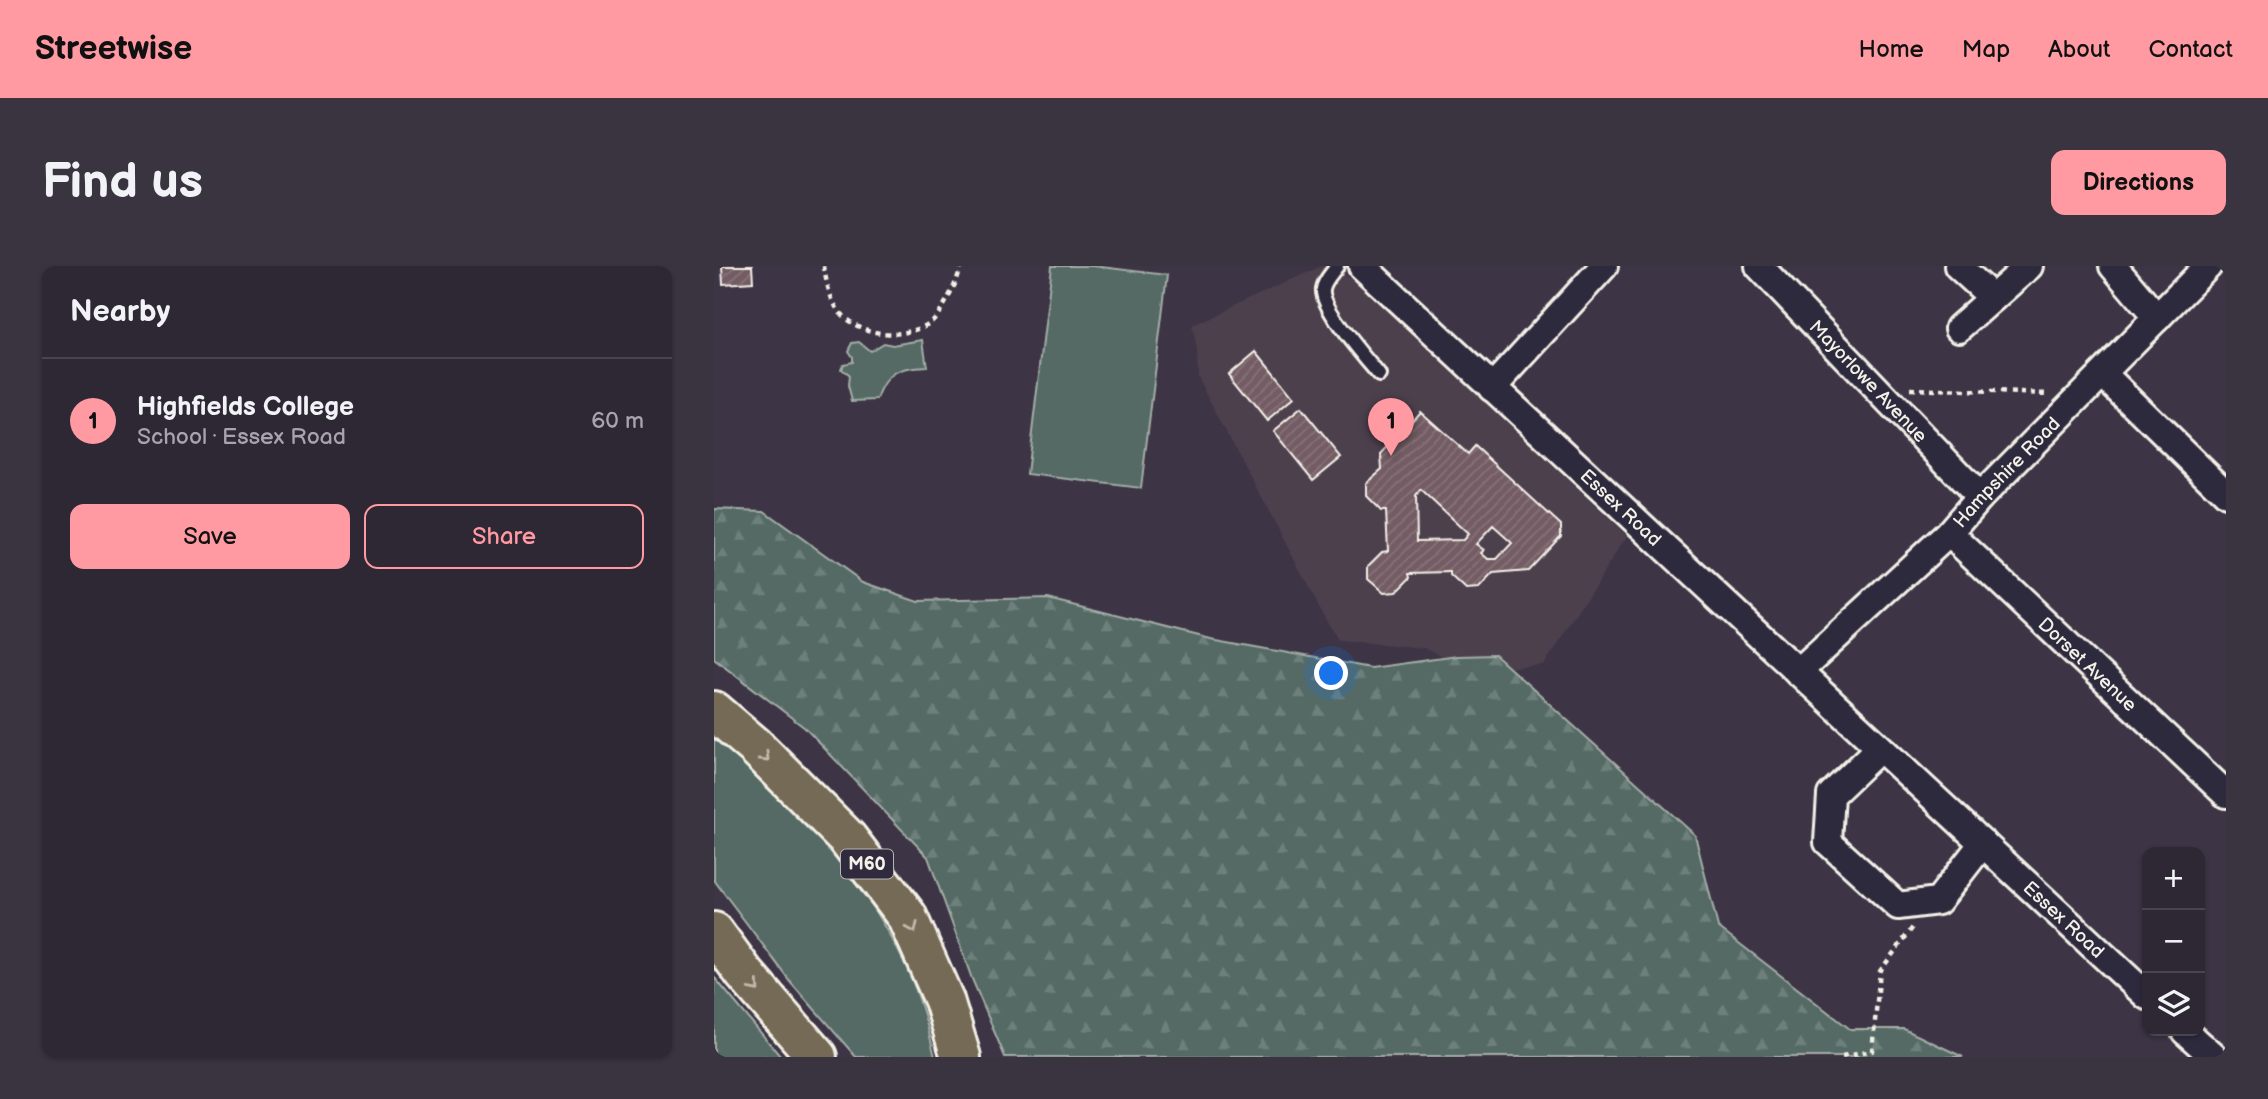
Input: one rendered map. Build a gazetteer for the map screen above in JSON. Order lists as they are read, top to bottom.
{
  "streets": {
    "highway": ["M60"],
    "street": [
      "Mayorlowe Avenue",
      "Hampshire Road",
      "Essex Road",
      "Dorset Avenue"
    ]
  },
  "crossings": [
    ["Mayorlowe Avenue", "Hampshire Road"],
    ["Hampshire Road", "Essex Road"],
    ["Hampshire Road", "Dorset Avenue"]
  ],
  "page": {
    "header": "Streetwise",
    "nav": [
      "Home",
      "Map",
      "About",
      "Contact"
    ],
    "buttons": [
      "Directions",
      ["Save", "Share"]
    ],
    "title": "Find us",
    "heading": "Nearby",
    "list": [
      {
        "mark": "1",
        "name": "Highfields College",
        "note": "School · Essex Road",
        "value": "60 m"
      }
    ],
    "pins": "1",
    "map_buttons": ["+", "−"]
  }
}
